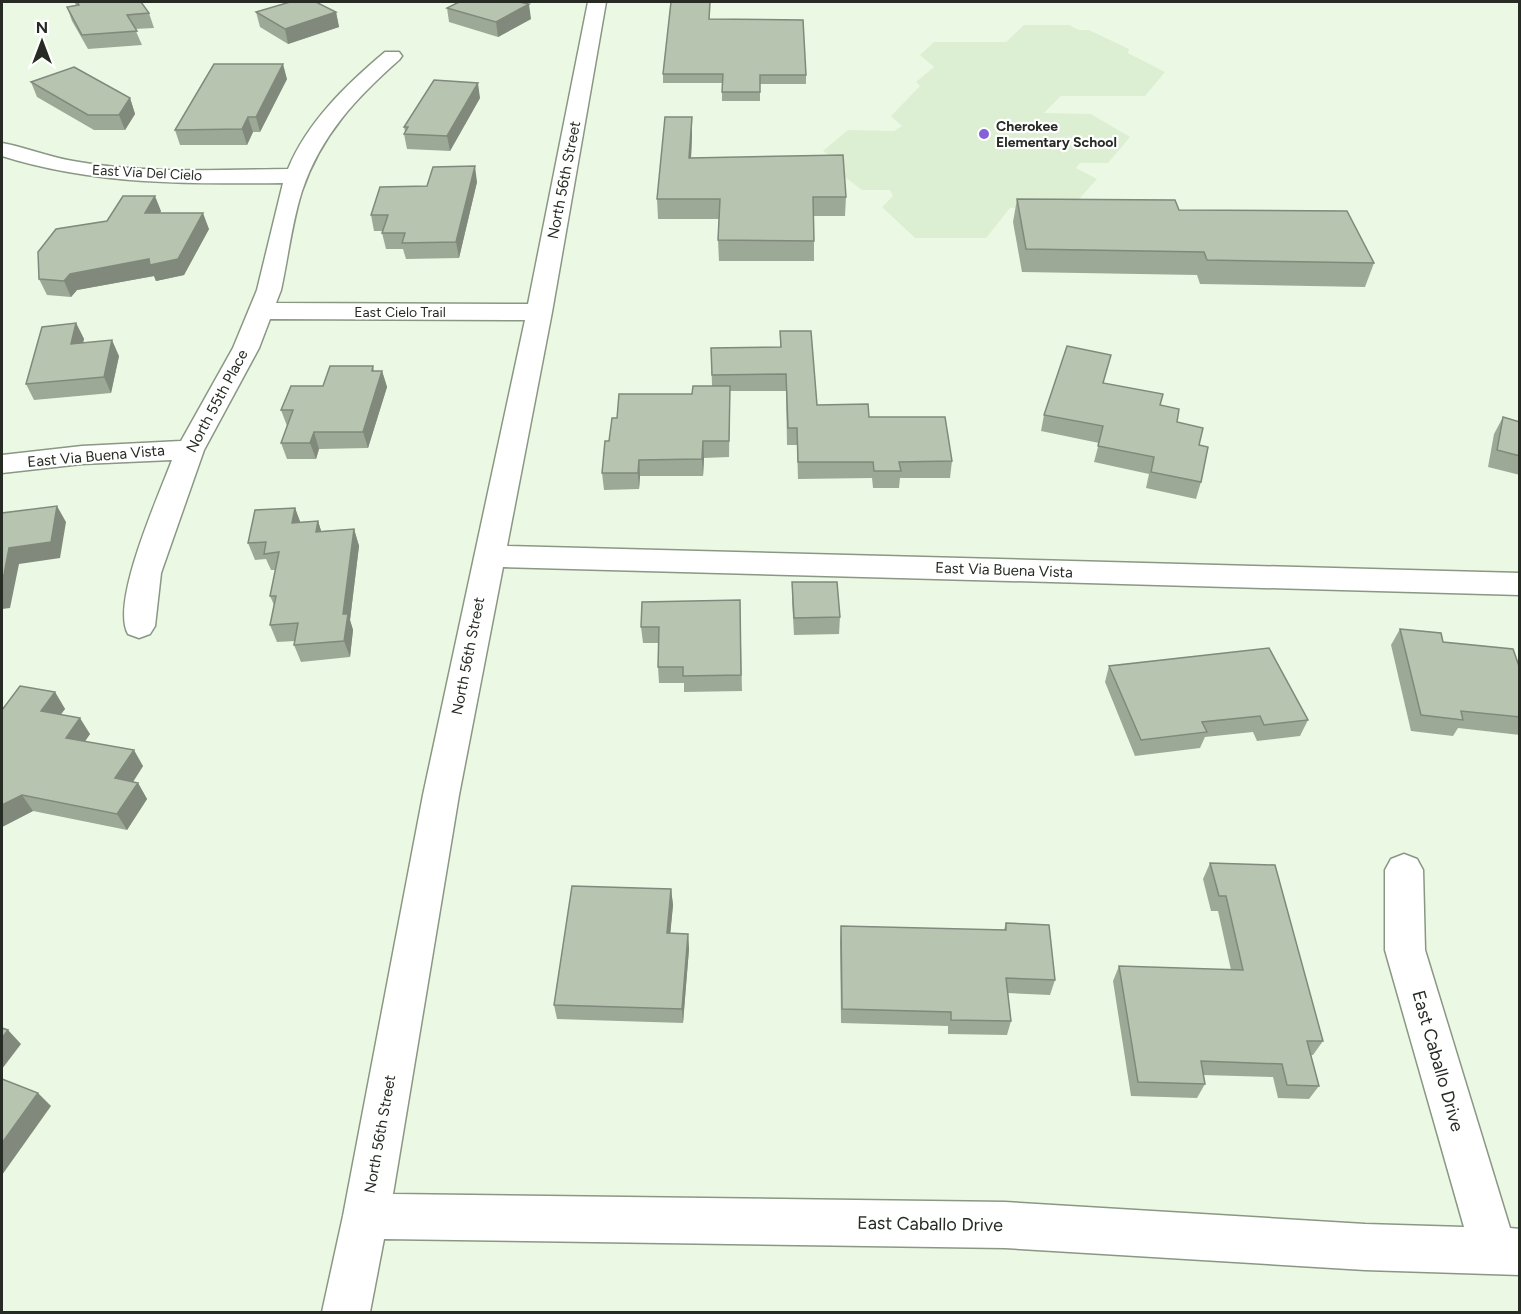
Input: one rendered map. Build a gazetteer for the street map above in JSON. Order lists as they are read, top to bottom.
{
  "streets": {
    "street": [
      "East Via Del Cielo",
      "North 56th Street",
      "East Cielo Trail",
      "North 55th Place",
      "East Via Buena Vista",
      "East Caballo Drive"
    ]
  },
  "crossings": [
    ["East Via Del Cielo", "North 55th Place"],
    ["North 56th Street", "East Cielo Trail"],
    ["North 56th Street", "East Via Buena Vista"],
    ["North 56th Street", "East Caballo Drive"],
    ["East Cielo Trail", "North 55th Place"],
    ["North 55th Place", "East Via Buena Vista"]
  ],
  "places": ["Cherokee Elementary School"],
  "north": "top"
}
